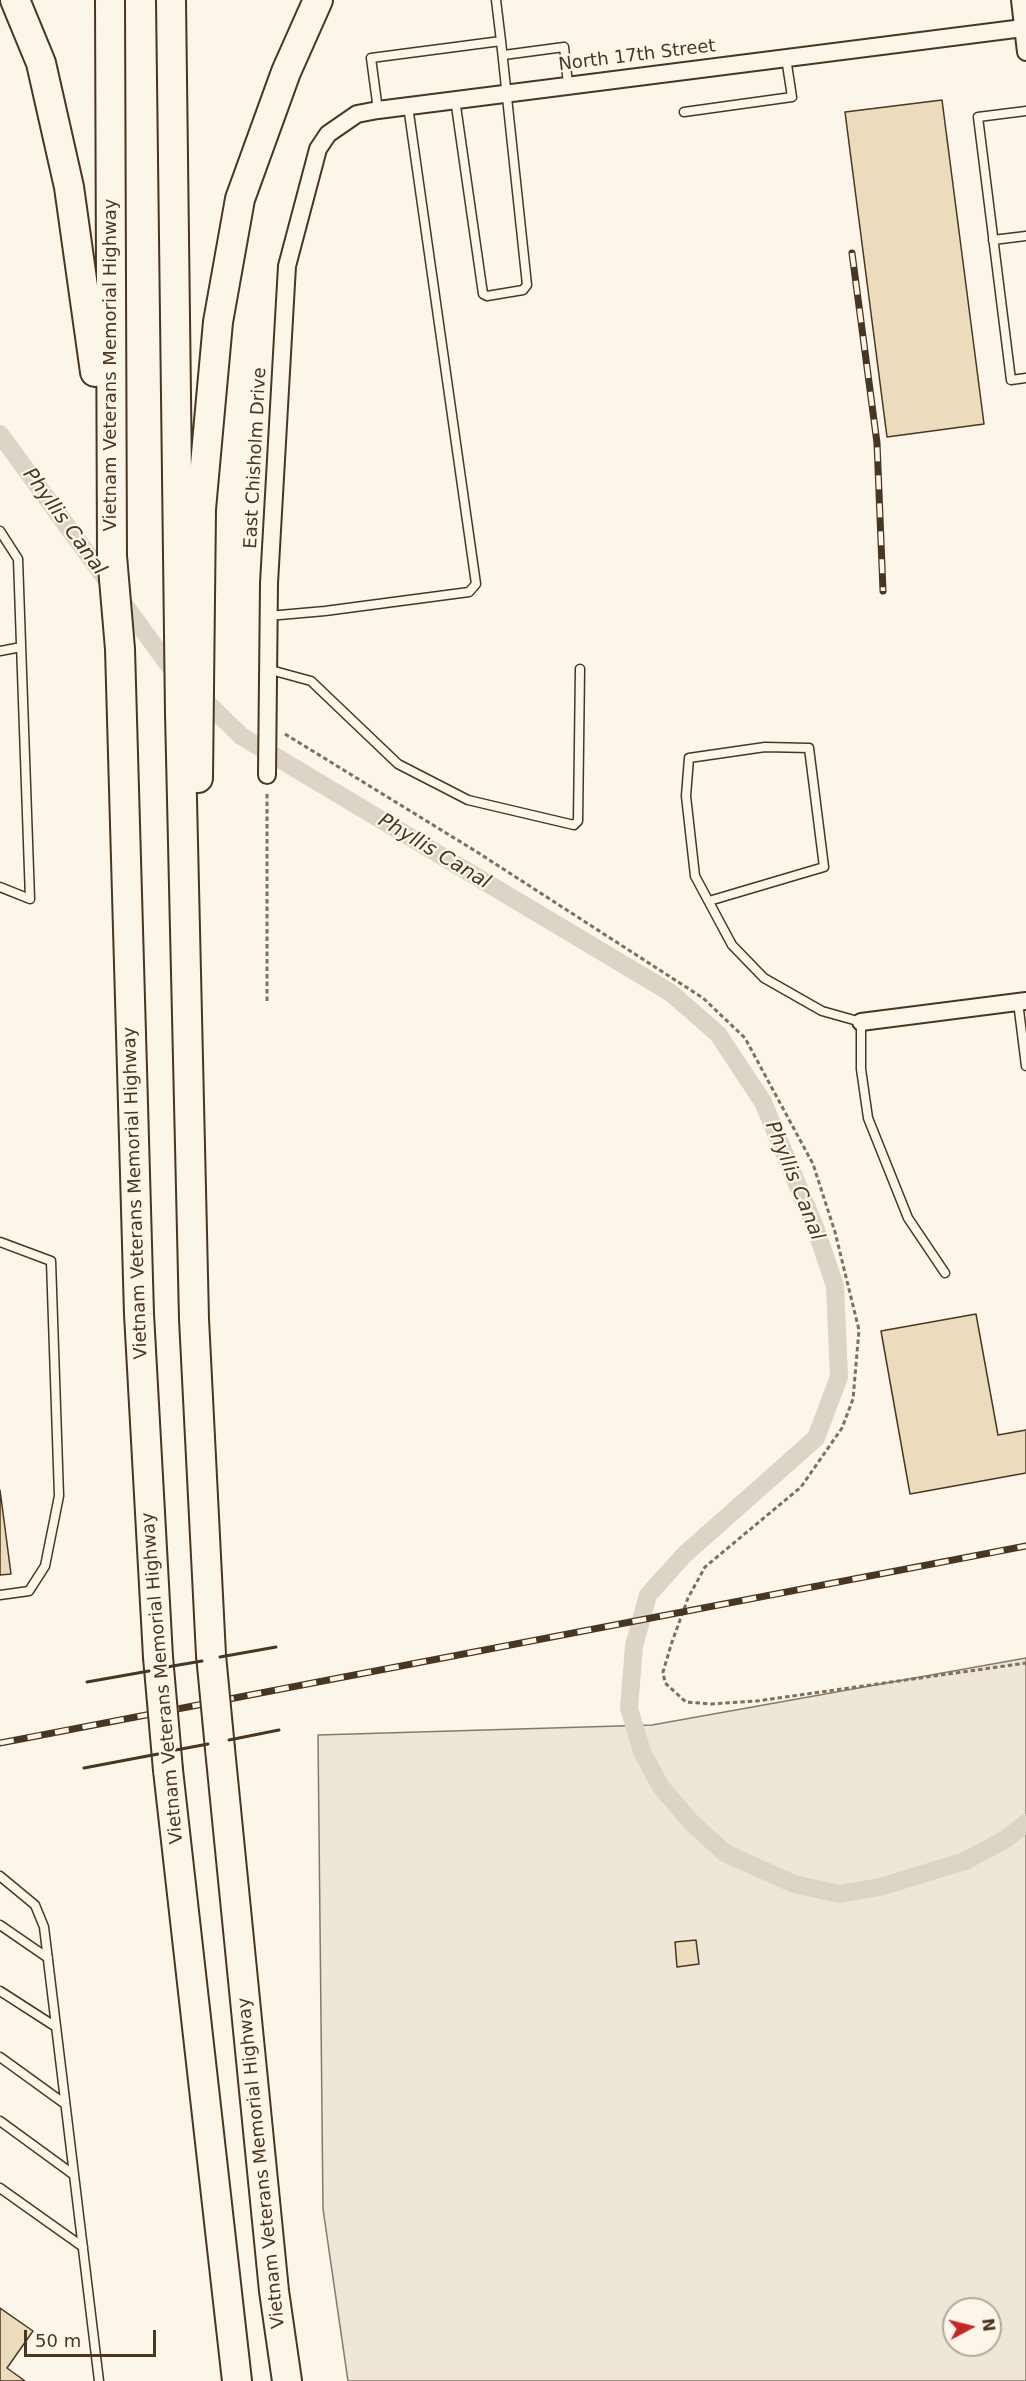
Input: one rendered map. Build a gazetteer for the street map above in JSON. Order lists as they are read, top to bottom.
{
  "streets": {
    "highway": ["Vietnam Veterans Memorial Highway"],
    "street": ["North 17th Street", "East Chisholm Drive"]
  },
  "crossings": [
    ["North 17th Street", "East Chisholm Drive"]
  ],
  "water": ["Phyllis Canal"],
  "scale_bar": "50 m",
  "north": "right"
}
